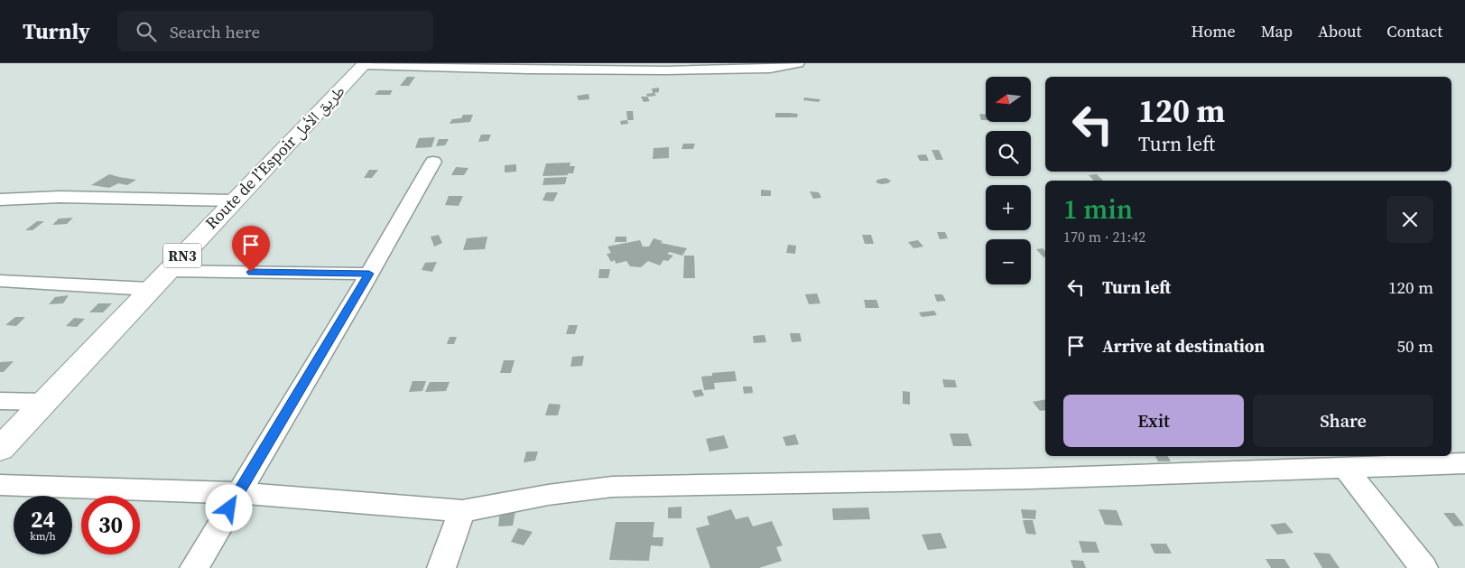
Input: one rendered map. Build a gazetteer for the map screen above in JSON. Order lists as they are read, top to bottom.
{
  "streets": {
    "highway": ["Route de l’Espoir طريق الأمل", "RN3"]
  },
  "north": "left",
  "page": {
    "header": "Turnly",
    "search": "Search here",
    "nav": [
      "Home",
      "Map",
      "About",
      "Contact"
    ],
    "map_buttons": ["+", "−"],
    "turn": ["120 m", "Turn left"],
    "heading": ["1 min", "170 m · 21:42"],
    "list": [
      {
        "name": "Turn left",
        "value": "120 m"
      },
      {
        "name": "Arrive at destination",
        "value": "50 m"
      }
    ],
    "buttons": ["Exit", "Share"],
    "speed": "24 km/h",
    "limit": "30"
  }
}
